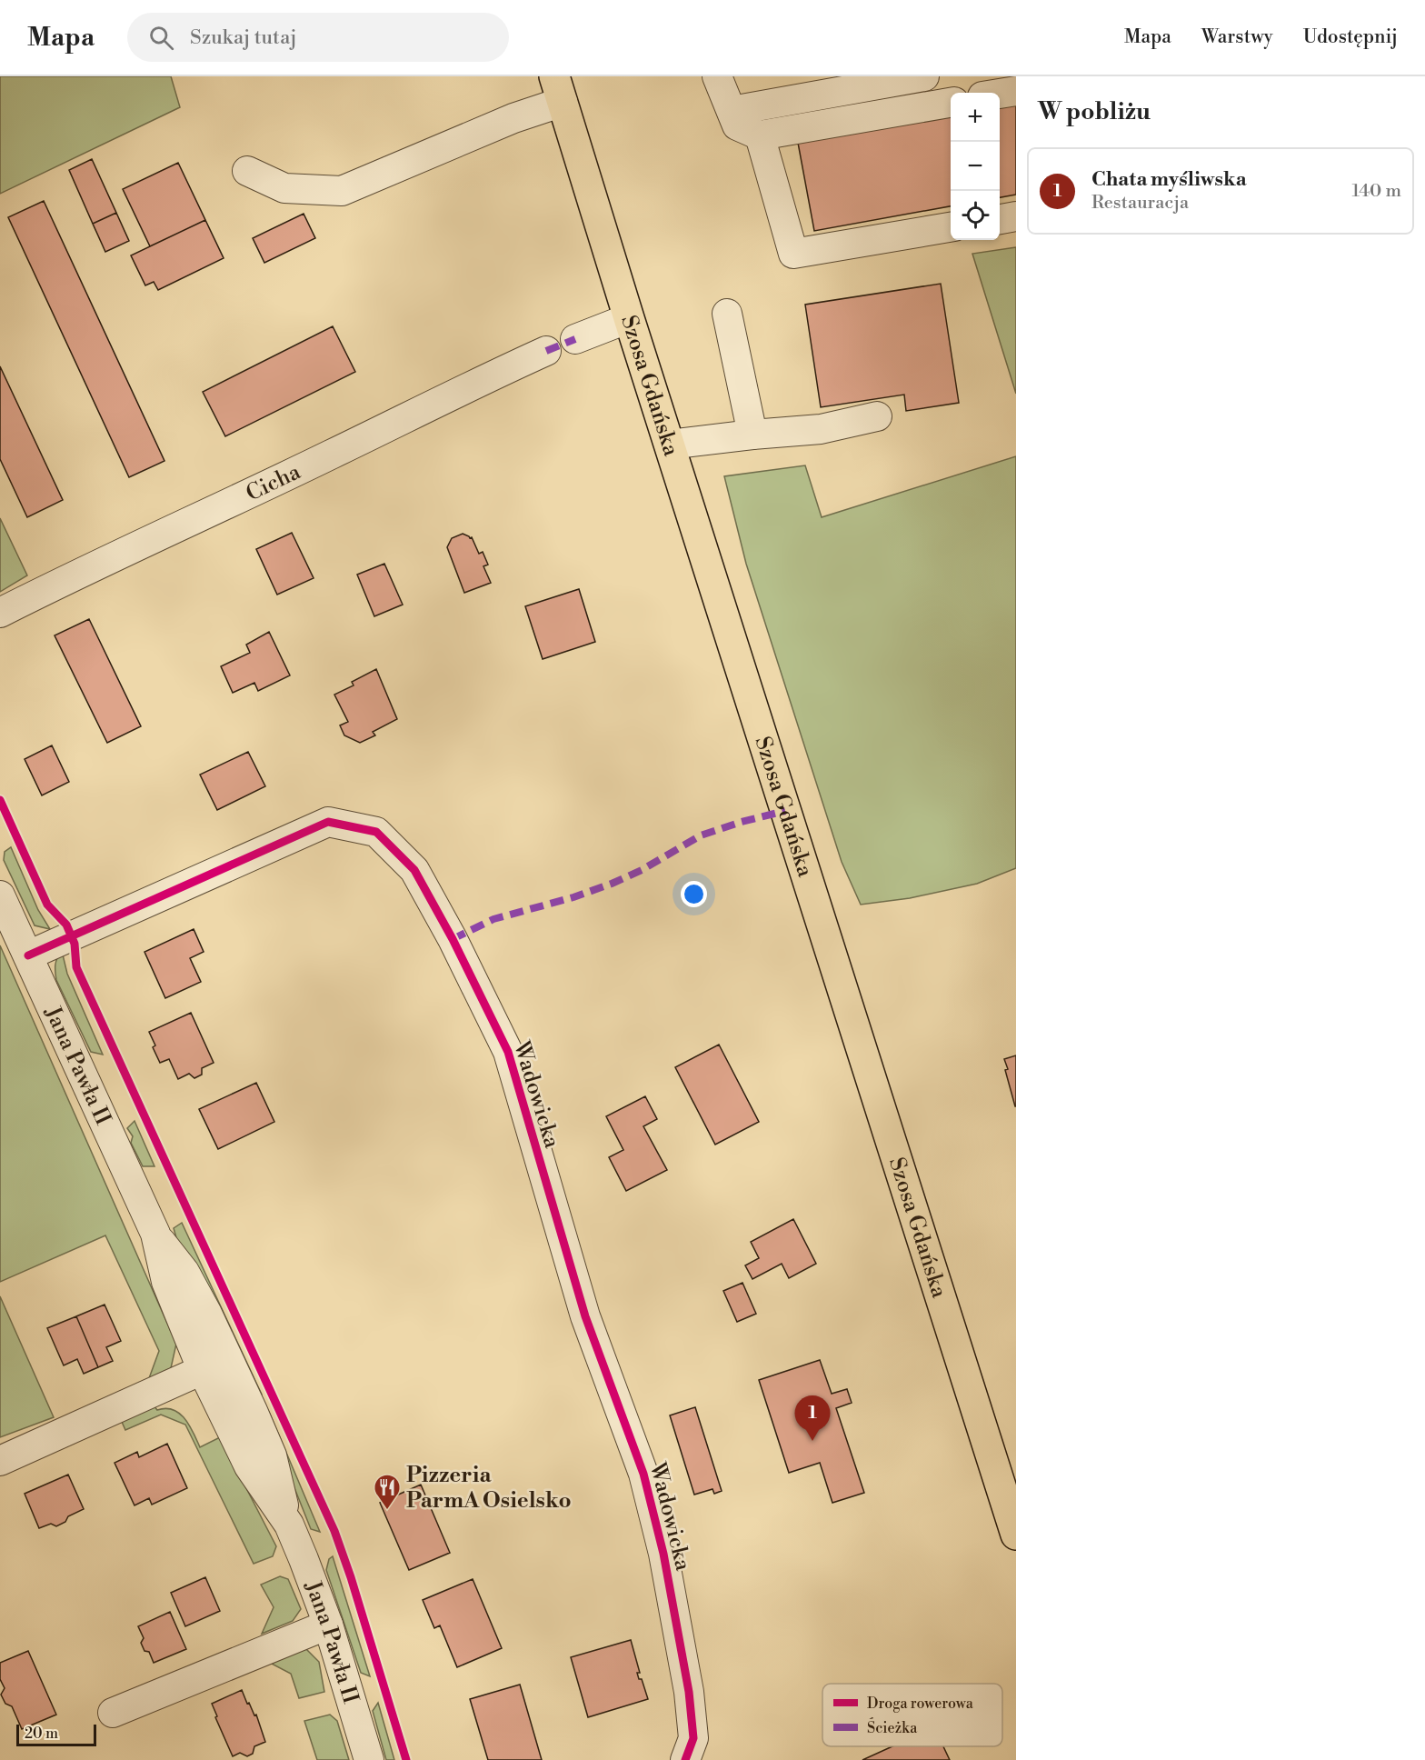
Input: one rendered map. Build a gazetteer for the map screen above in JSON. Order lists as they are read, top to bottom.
{
  "streets": {
    "main road": ["Szosa Gdańska"],
    "street": ["Cicha", "Jana Pawła II", "Wadowicka"]
  },
  "crossings": [
    ["Jana Pawła II", "Wadowicka"]
  ],
  "places": {
    "restaurant": ["Pizzeria ParmA Osielsko"]
  },
  "legend": ["Droga rowerowa", "Ścieżka"],
  "scale_bar": "20 m",
  "page": {
    "header": "Mapa",
    "search": "Szukaj tutaj",
    "nav": ["Mapa", "Warstwy", "Udostępnij"],
    "heading": "W pobliżu",
    "map_buttons": ["+", "−"],
    "list": [
      {
        "mark": "1",
        "name": "Chata myśliwska",
        "note": "Restauracja",
        "value": "140 m"
      }
    ],
    "pins": "1",
    "scale": "20 m"
  }
}
